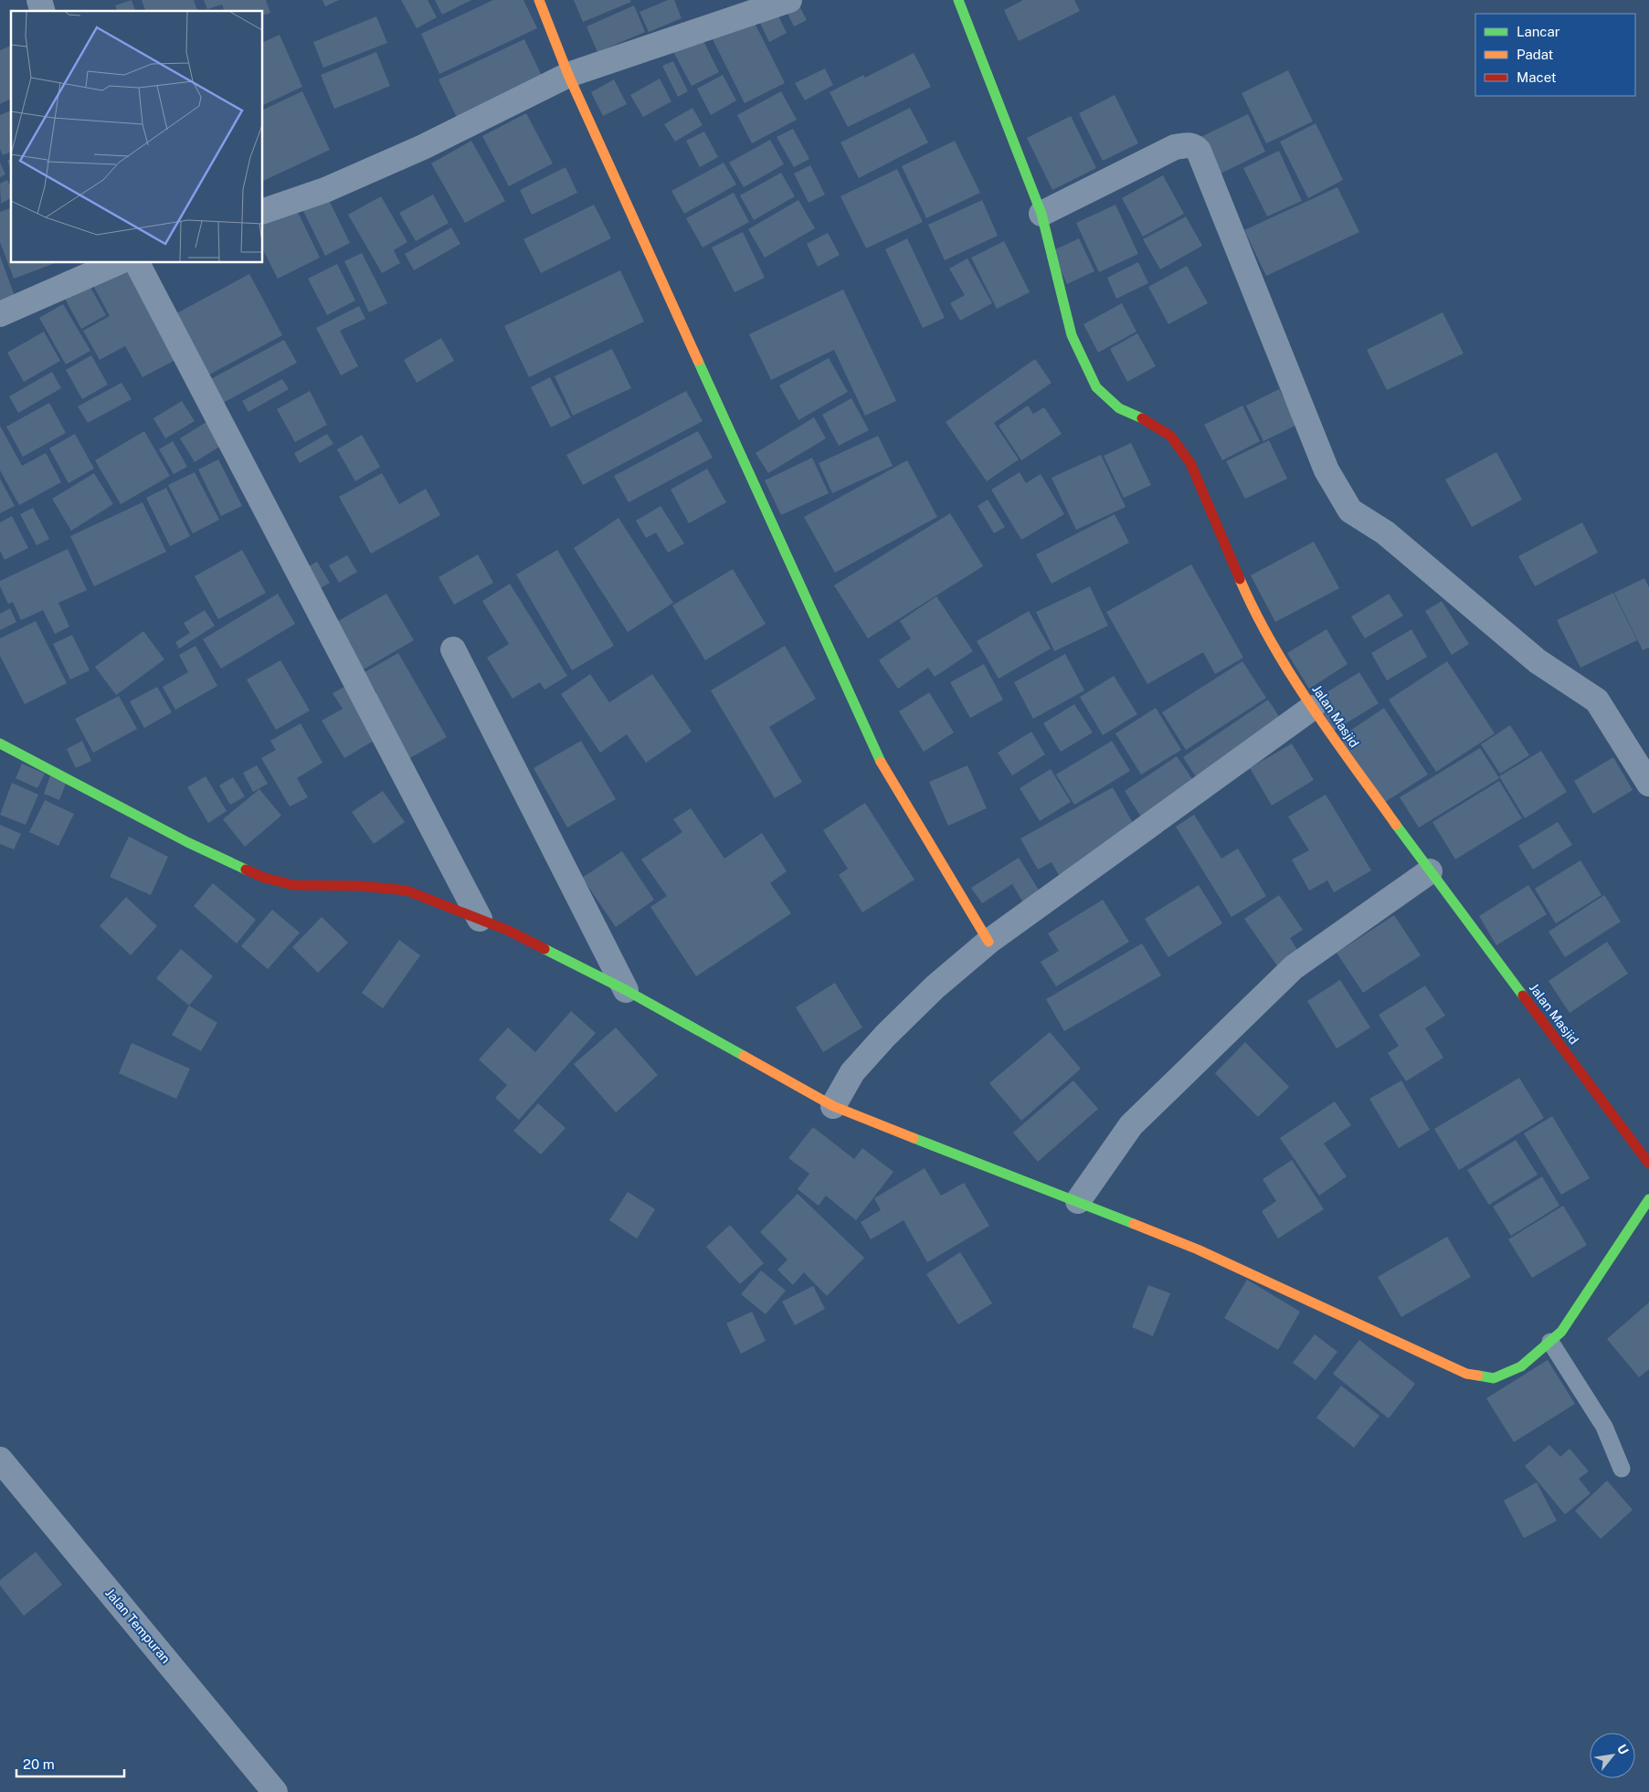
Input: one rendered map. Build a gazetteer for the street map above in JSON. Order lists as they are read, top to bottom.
{
  "streets": {
    "street": ["Jalan Masjid", "Jalan Tempuran"]
  },
  "legend": ["Lancar", "Padat", "Macet"],
  "scale_bar": "20 m",
  "north": "top right"
}
